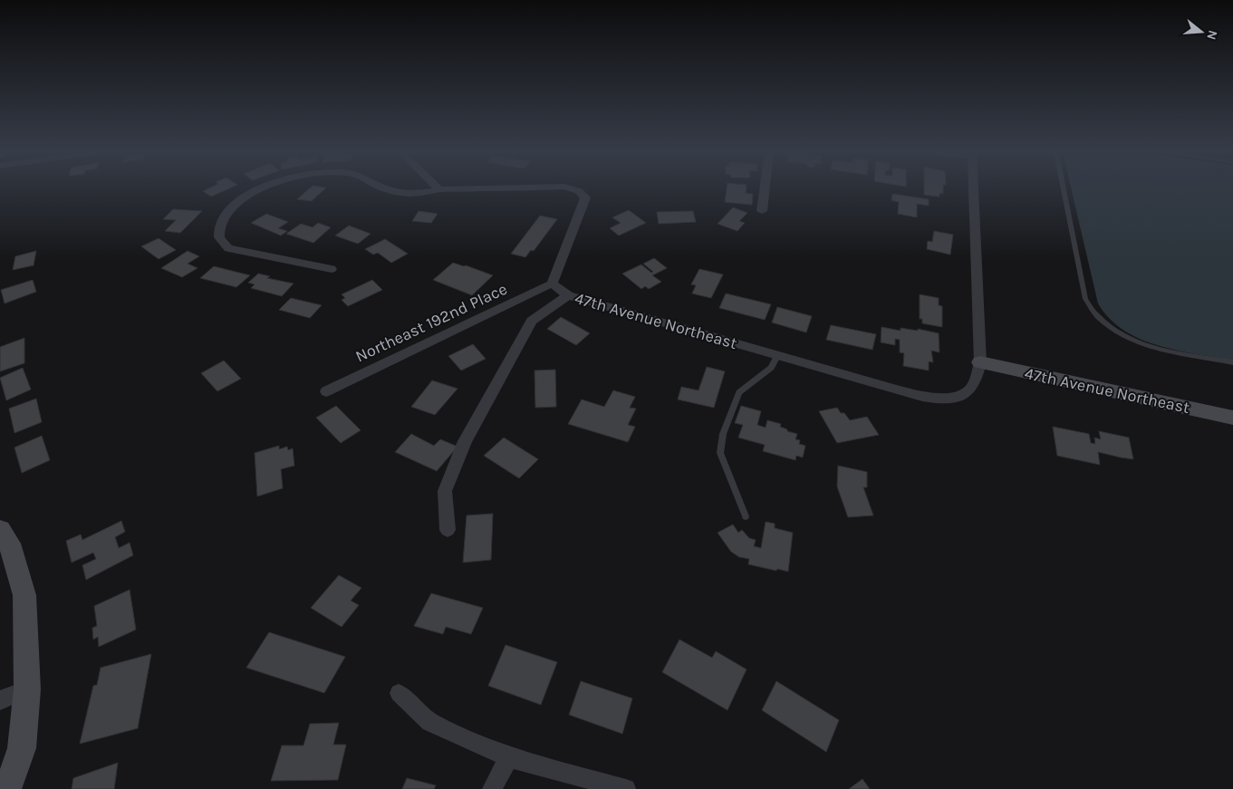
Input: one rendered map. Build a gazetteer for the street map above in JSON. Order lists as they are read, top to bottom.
{
  "streets": {
    "street": ["47th Avenue Northeast", "Northeast 192nd Place"]
  },
  "crossings": [
    ["47th Avenue Northeast", "Northeast 192nd Place"]
  ],
  "north": "right"
}
